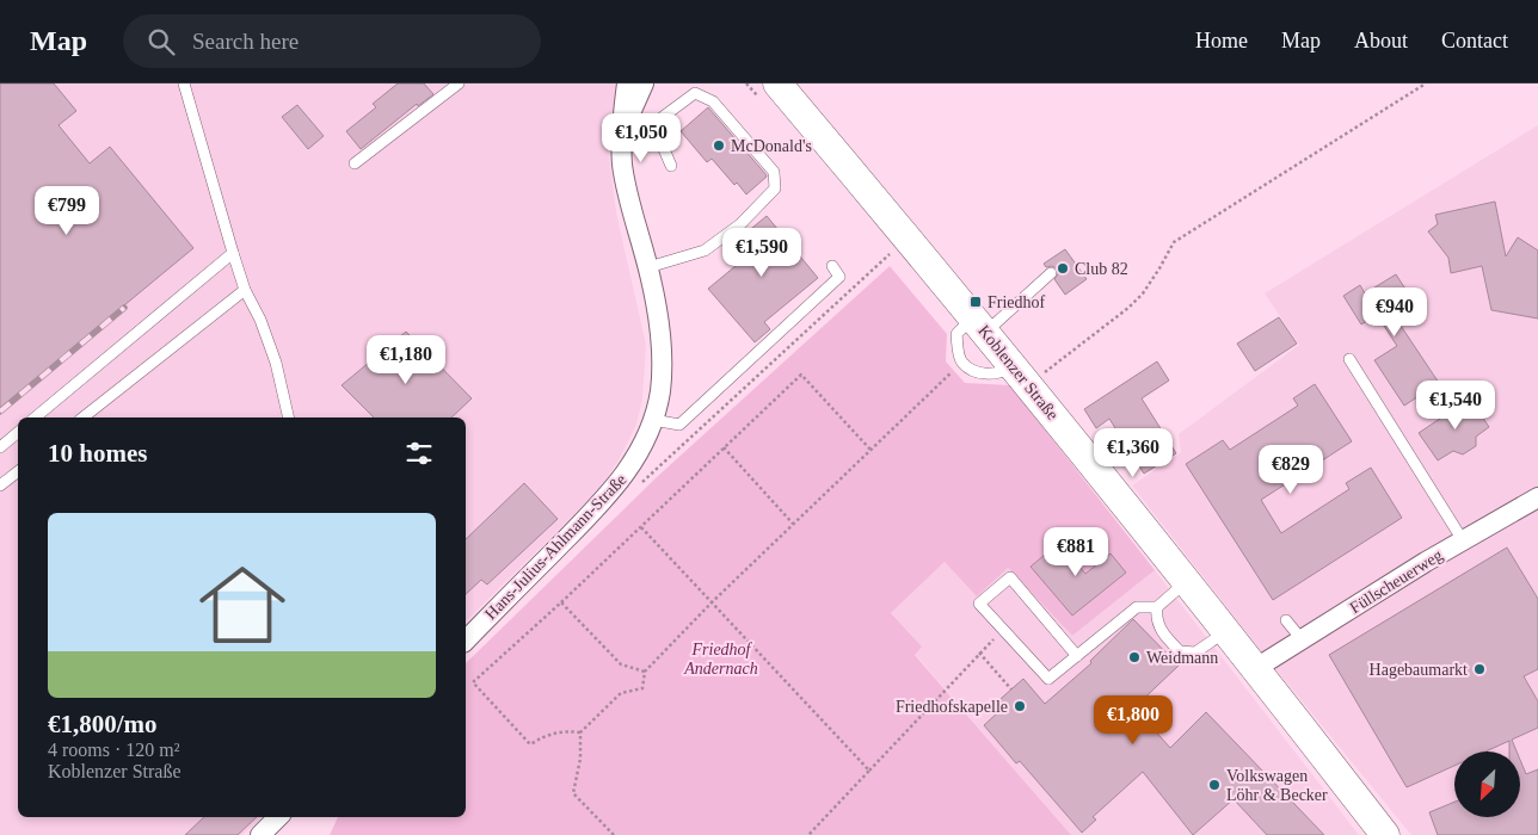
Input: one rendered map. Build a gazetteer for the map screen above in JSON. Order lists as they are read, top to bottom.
{
  "streets": {
    "street": ["Koblenzer Straße", "Hans-Julius-Ahlmann-Straße", "Füllscheuerweg"]
  },
  "crossings": [
    ["Koblenzer Straße", "Füllscheuerweg"]
  ],
  "parks": ["Friedhof Andernach"],
  "places": {
    "other": [
      "McDonald's",
      "Club 82",
      "Weidmann",
      "Hagebaumarkt",
      "Friedhofskapelle",
      "Volkswagen Löhr & Becker"
    ],
    "transit": ["Friedhof"]
  },
  "north": "bottom left",
  "page": {
    "header": "Map",
    "search": "Search here",
    "nav": [
      "Home",
      "Map",
      "About",
      "Contact"
    ],
    "price": [
      "€1,050",
      "€799",
      "€1,590",
      "€940",
      "€1,180",
      "€1,540",
      "€1,360",
      "€829",
      "€881",
      "€1,800"
    ],
    "heading": "10 homes",
    "list": [
      {
        "name": "€1,800/mo",
        "note": "4 rooms · 120 m² · Koblenzer Straße"
      }
    ]
  }
}
